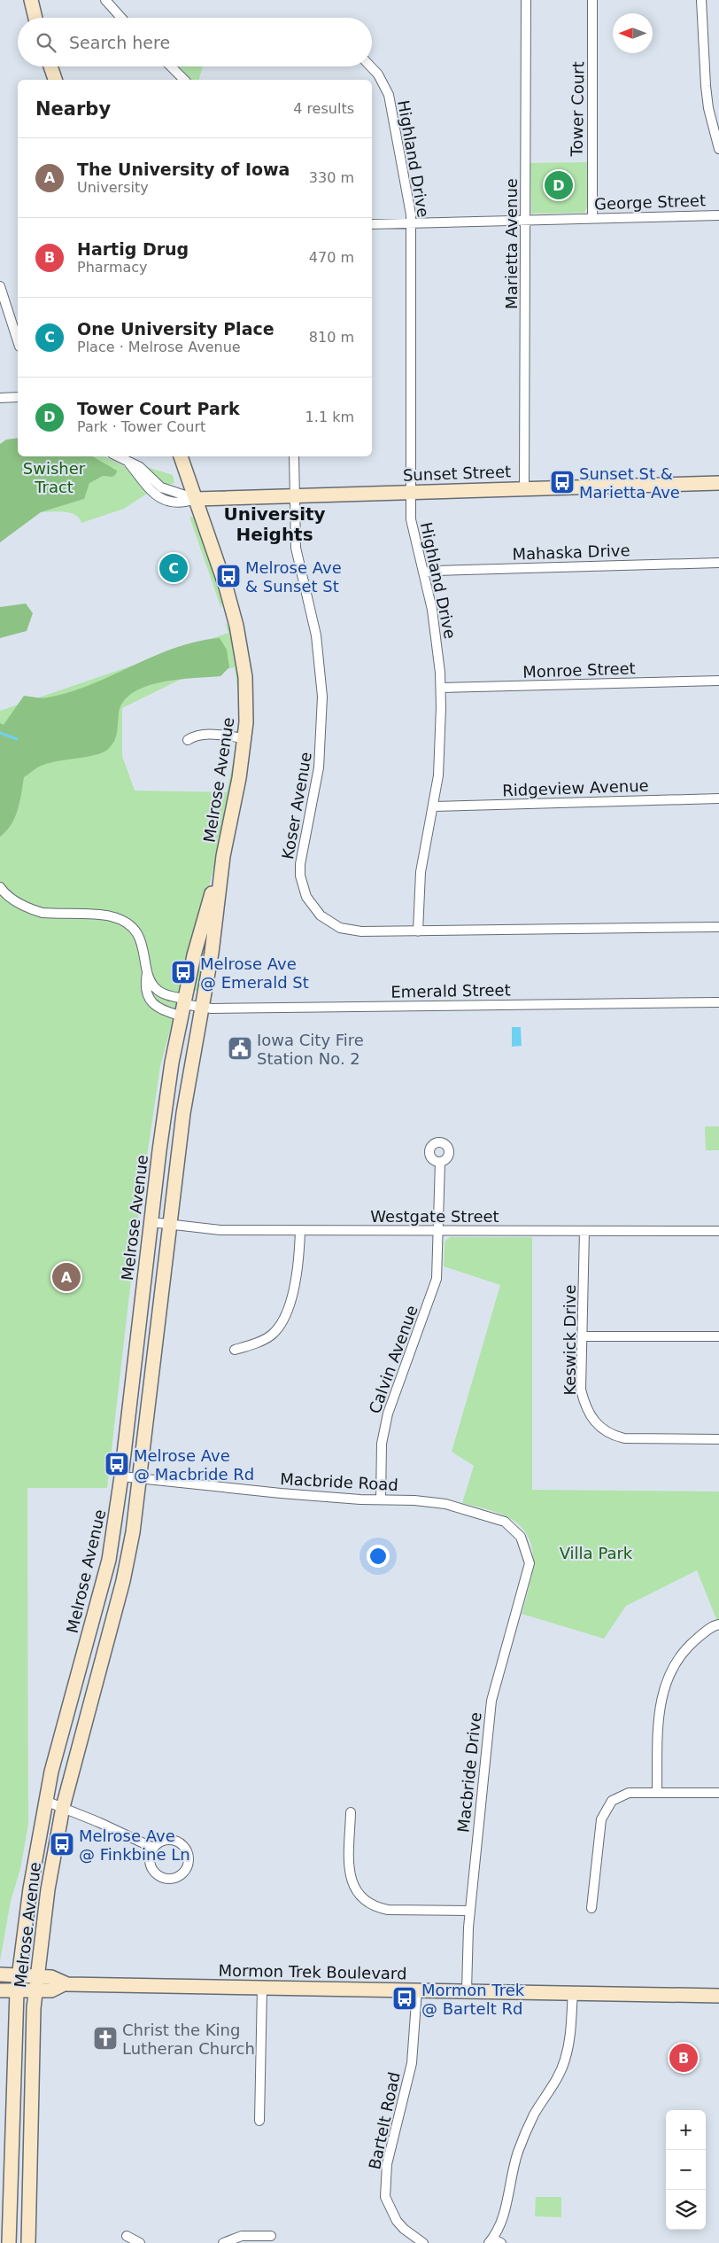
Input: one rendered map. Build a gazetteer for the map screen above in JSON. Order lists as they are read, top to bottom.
{
  "streets": {
    "main road": ["Sunset Street", "Melrose Avenue", "Mormon Trek Boulevard"],
    "street": [
      "Tower Court",
      "Highland Drive",
      "George Street",
      "Marietta Avenue",
      "Mahaska Drive",
      "Monroe Street",
      "Ridgeview Avenue",
      "Koser Avenue",
      "Emerald Street",
      "Westgate Street",
      "Keswick Drive",
      "Calvin Avenue",
      "Macbride Road",
      "Macbride Drive",
      "Bartelt Road"
    ]
  },
  "crossings": [
    ["Tower Court", "George Street"],
    ["Highland Drive", "George Street"],
    ["Highland Drive", "Sunset Street"],
    ["Highland Drive", "Mahaska Drive"],
    ["Highland Drive", "Monroe Street"],
    ["Highland Drive", "Ridgeview Avenue"],
    ["Highland Drive", "Koser Avenue"],
    ["George Street", "Marietta Avenue"],
    ["Marietta Avenue", "Sunset Street"],
    ["Sunset Street", "Melrose Avenue"],
    ["Sunset Street", "Koser Avenue"],
    ["Melrose Avenue", "Emerald Street"],
    ["Melrose Avenue", "Westgate Street"],
    ["Melrose Avenue", "Macbride Road"],
    ["Melrose Avenue", "Mormon Trek Boulevard"],
    ["Westgate Street", "Keswick Drive"],
    ["Westgate Street", "Calvin Avenue"],
    ["Calvin Avenue", "Macbride Road"],
    ["Macbride Road", "Macbride Drive"],
    ["Macbride Drive", "Mormon Trek Boulevard"],
    ["Mormon Trek Boulevard", "Bartelt Road"]
  ],
  "districts": ["University Heights"],
  "parks": ["Swisher Tract", "Villa Park"],
  "places": {
    "bus stop": [
      "Sunset St & Marietta Ave",
      "Melrose Ave & Sunset St",
      "Melrose Ave @ Emerald St",
      "Melrose Ave @ Macbride Rd",
      "Melrose Ave @ Finkbine Ln",
      "Mormon Trek @ Bartelt Rd"
    ],
    "public building": ["Iowa City Fire Station No. 2"],
    "church": ["Christ the King Lutheran Church"]
  },
  "north": "left",
  "page": {
    "search": "Search here",
    "heading": ["Nearby", "4 results"],
    "list": [
      {
        "mark": "A",
        "name": "The University of Iowa",
        "note": "University",
        "value": "330 m"
      },
      {
        "mark": "B",
        "name": "Hartig Drug",
        "note": "Pharmacy",
        "value": "470 m"
      },
      {
        "mark": "C",
        "name": "One University Place",
        "note": "Place · Melrose Avenue",
        "value": "810 m"
      },
      {
        "mark": "D",
        "name": "Tower Court Park",
        "note": "Park · Tower Court",
        "value": "1.1 km"
      }
    ],
    "pins": [
      "D",
      "C",
      "A",
      "B"
    ],
    "map_buttons": ["+", "−"]
  }
}
